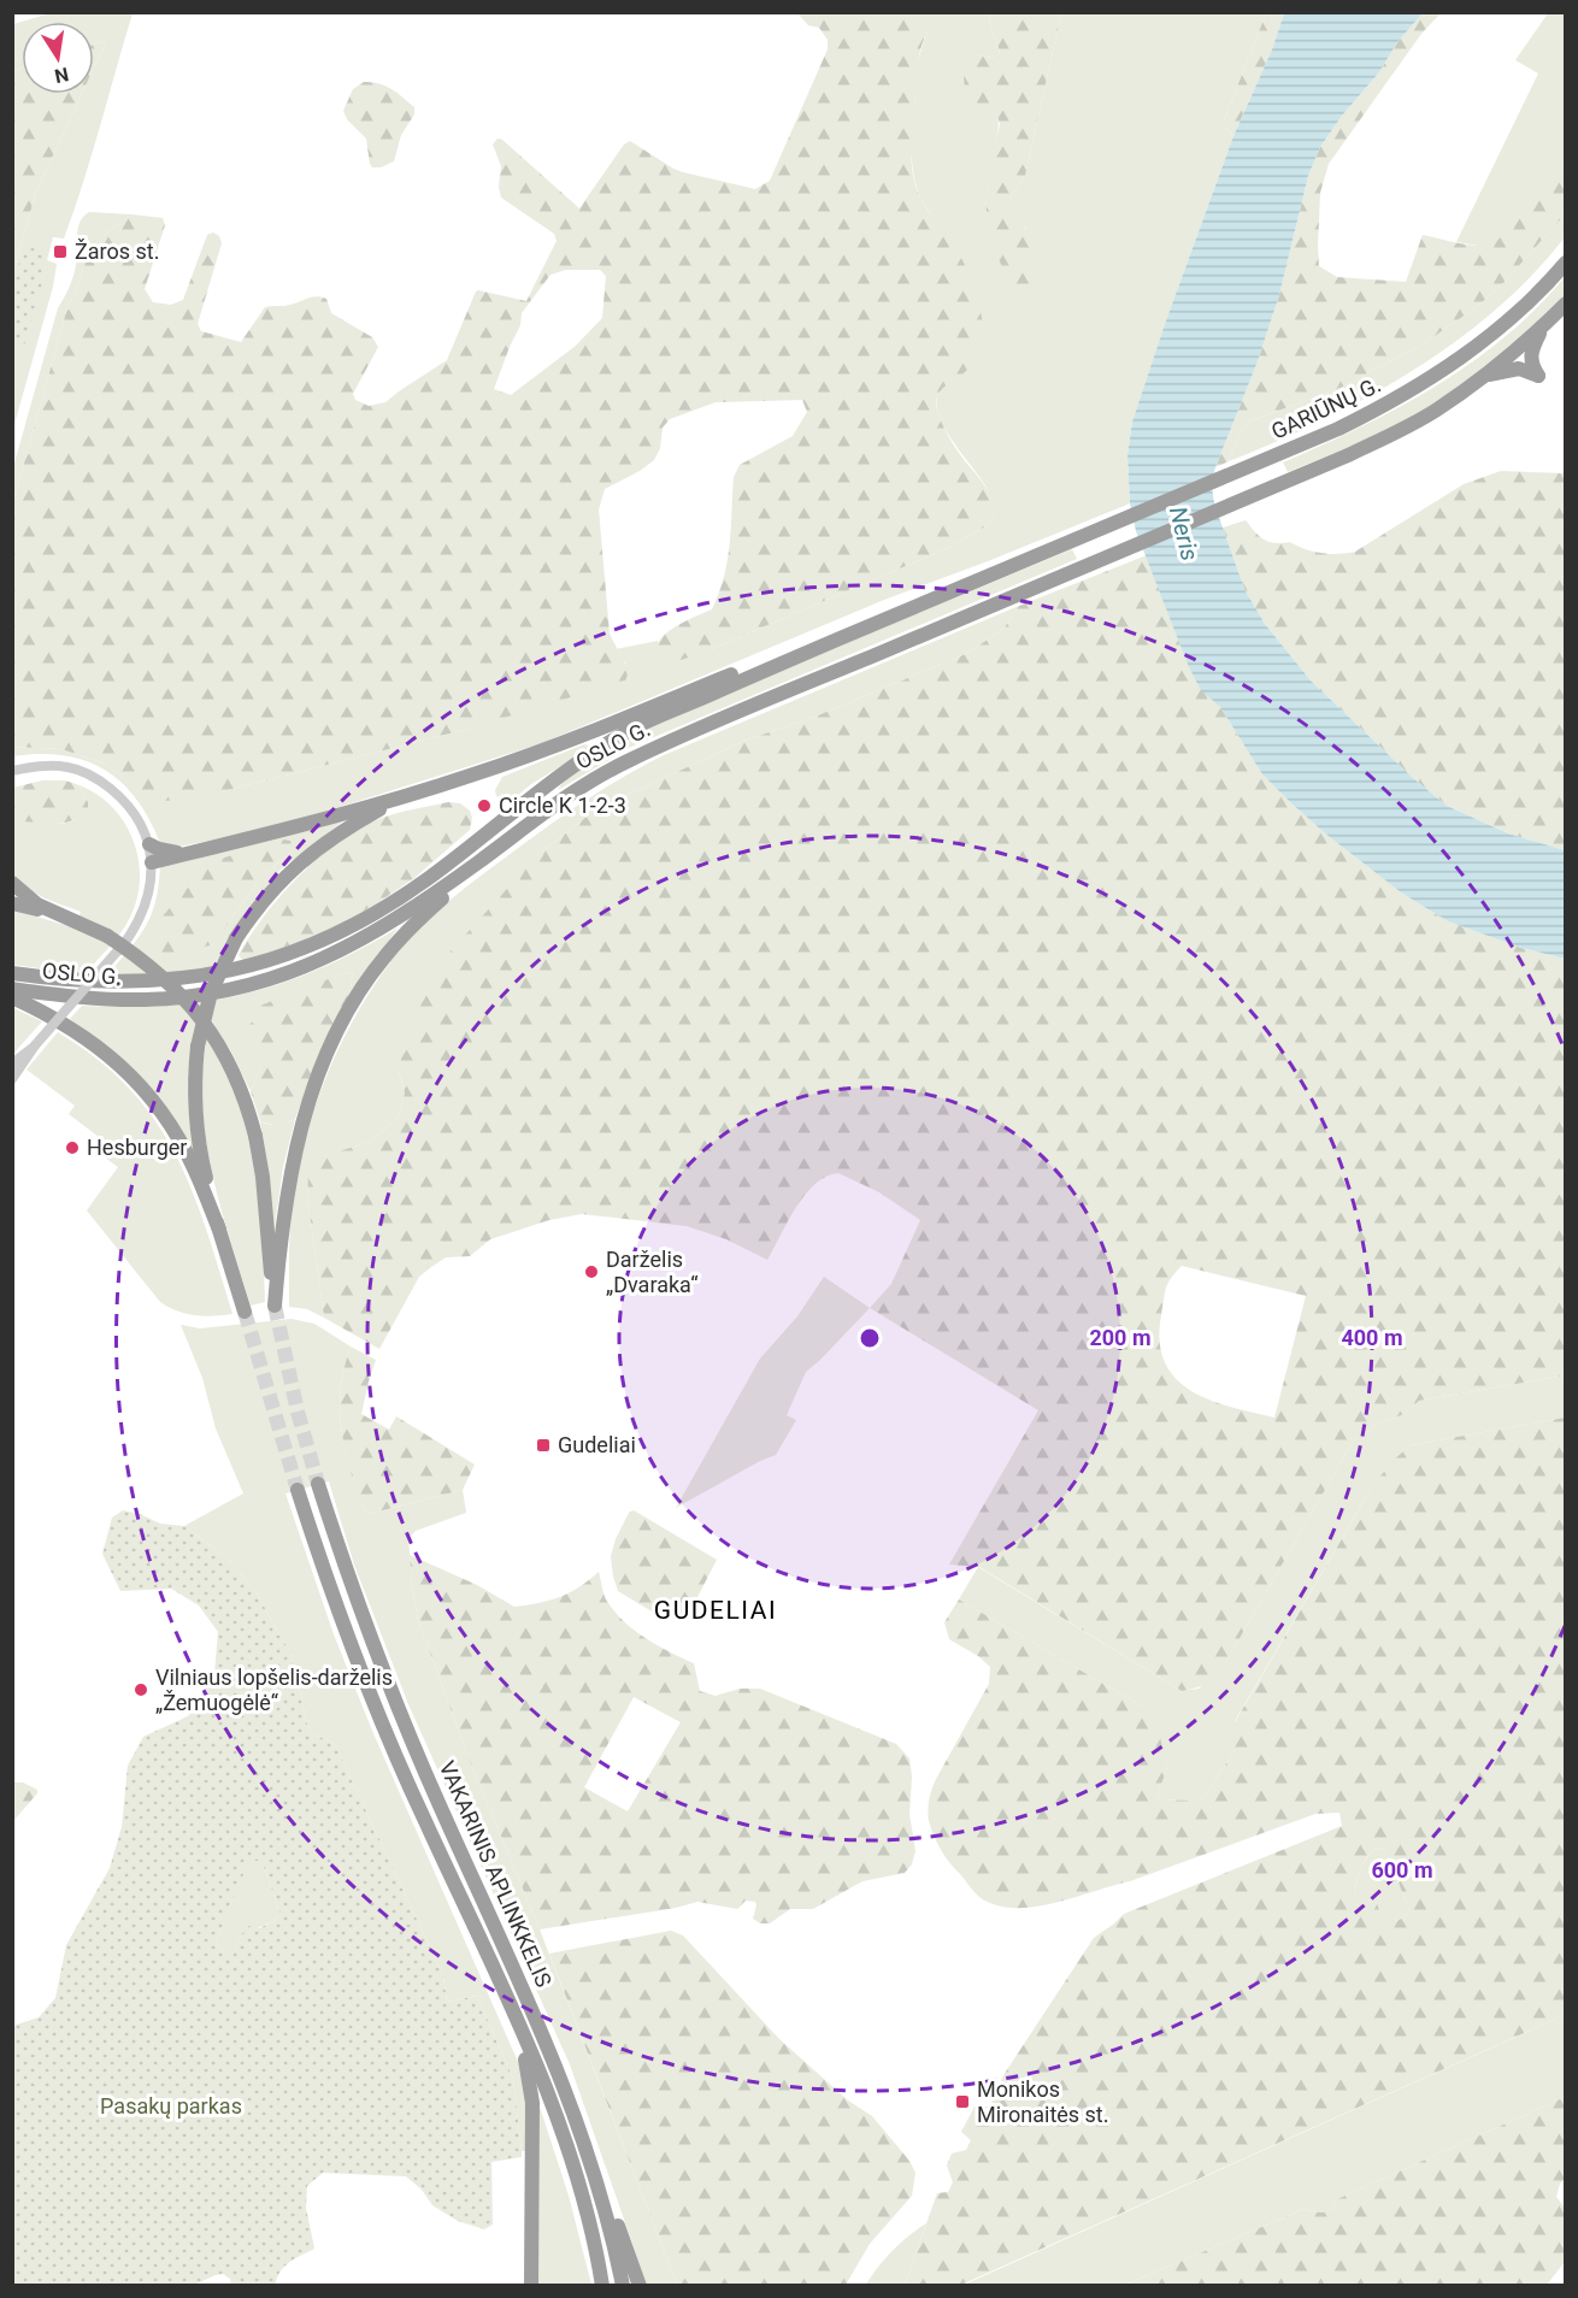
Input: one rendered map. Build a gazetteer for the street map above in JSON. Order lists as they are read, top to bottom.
{
  "streets": {
    "highway": ["GARIŪNŲ G.", "OSLO G.", "VAKARINIS APLINKKELIS"]
  },
  "crossings": [
    ["GARIŪNŲ G.", "OSLO G."]
  ],
  "districts": ["GUDELIAI"],
  "water": ["Neris"],
  "parks": ["Pasakų parkas"],
  "places": {
    "transit": ["Žaros st.", "Gudeliai", "Monikos Mironaitės st."],
    "other": [
      "Circle K 1-2-3",
      "Hesburger",
      "Darželis „Dvaraka“",
      "Vilniaus lopšelis-darželis „Žemuogėlė“"
    ]
  },
  "north": "bottom",
  "rings": ["200 m", "400 m", "600 m"]
}
